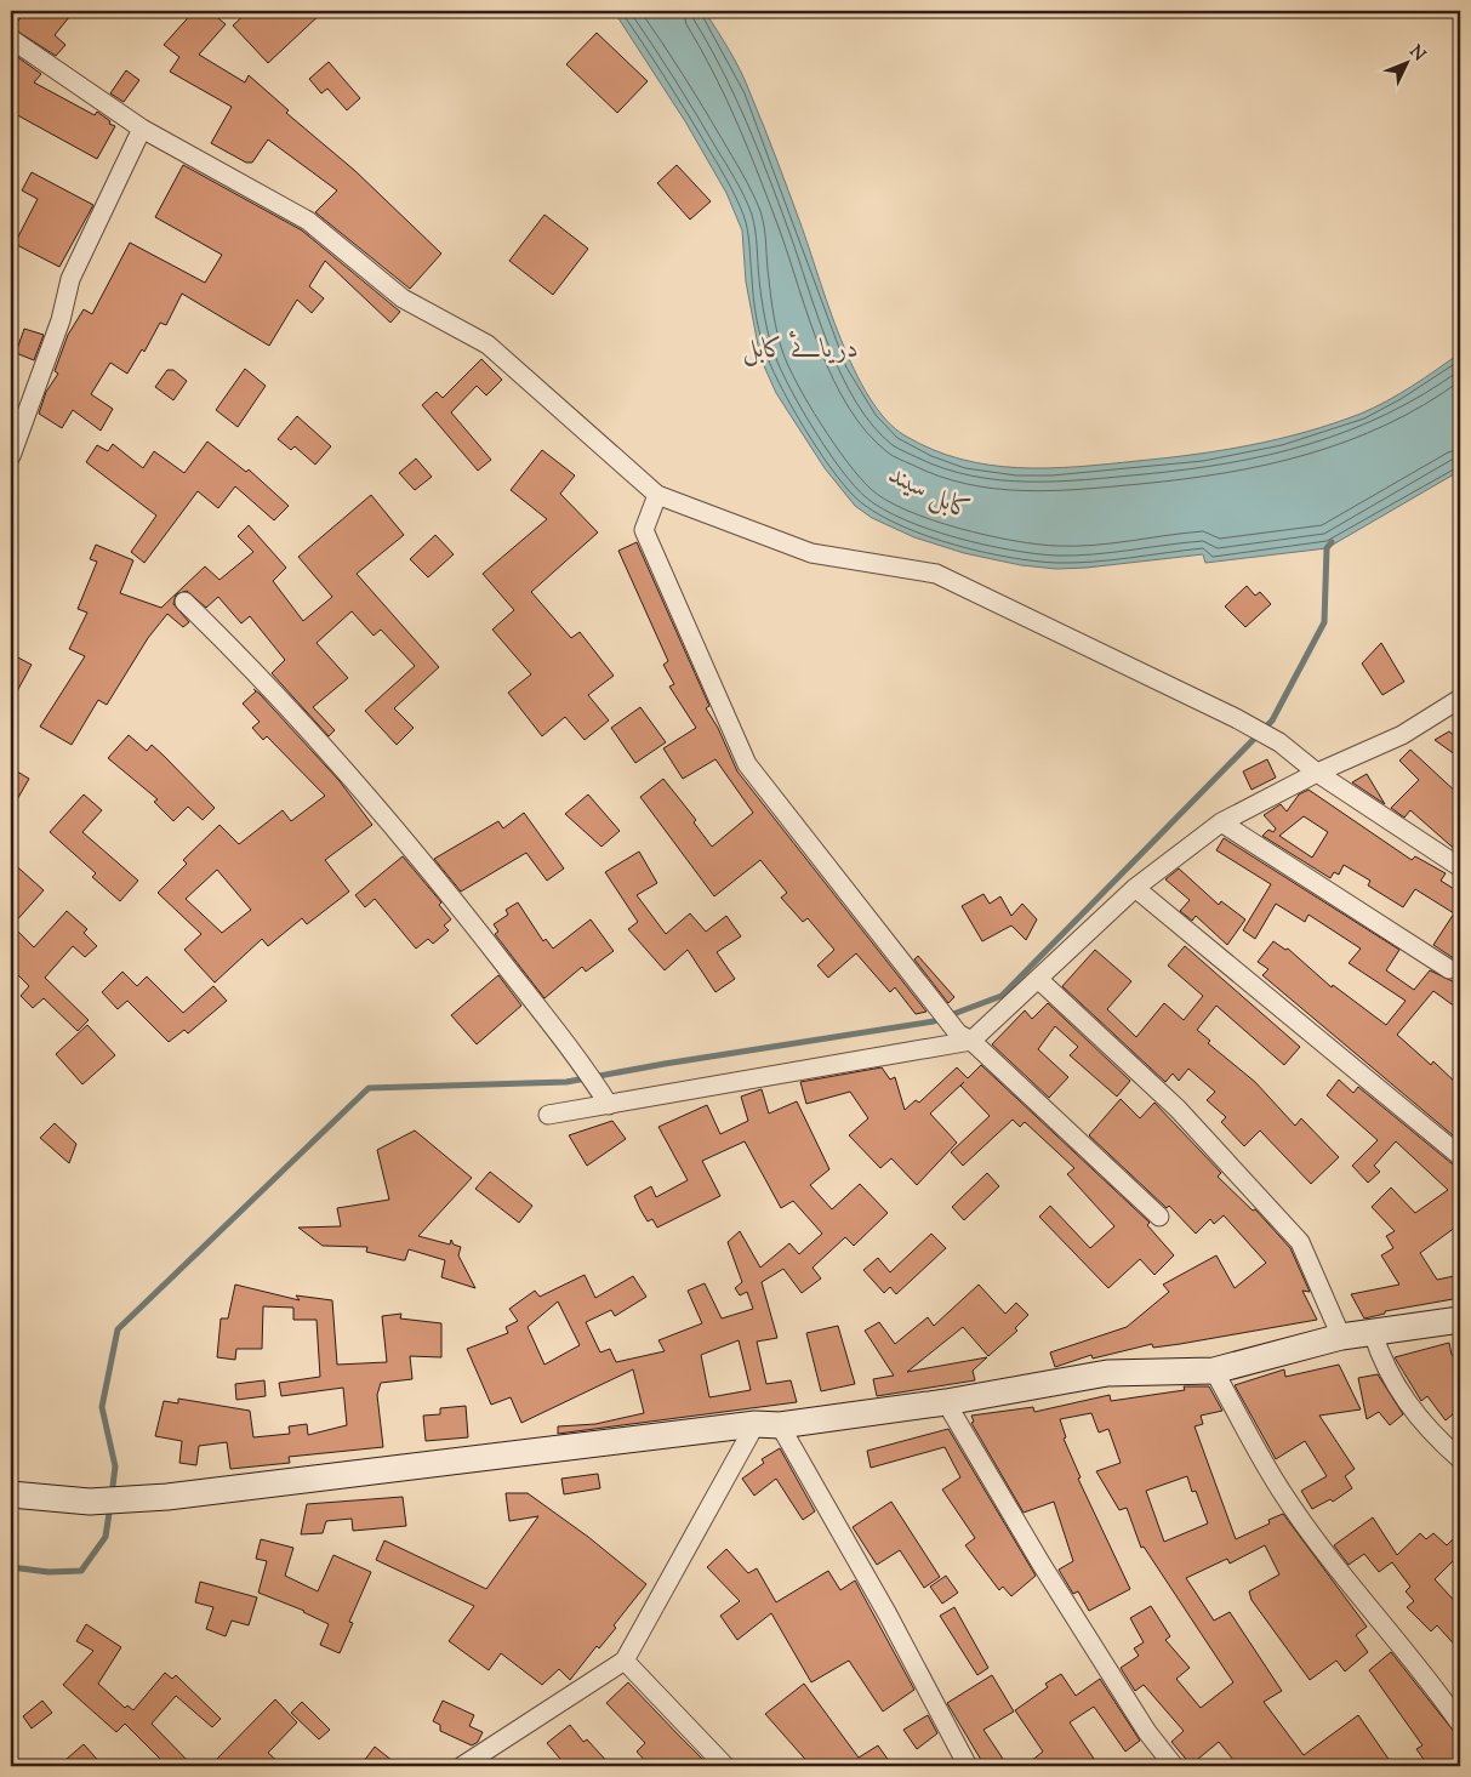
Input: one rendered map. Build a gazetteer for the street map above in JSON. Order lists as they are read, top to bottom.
{
  "water": ["دریائے کابل", "کابل سيند"],
  "north": "top right"
}
